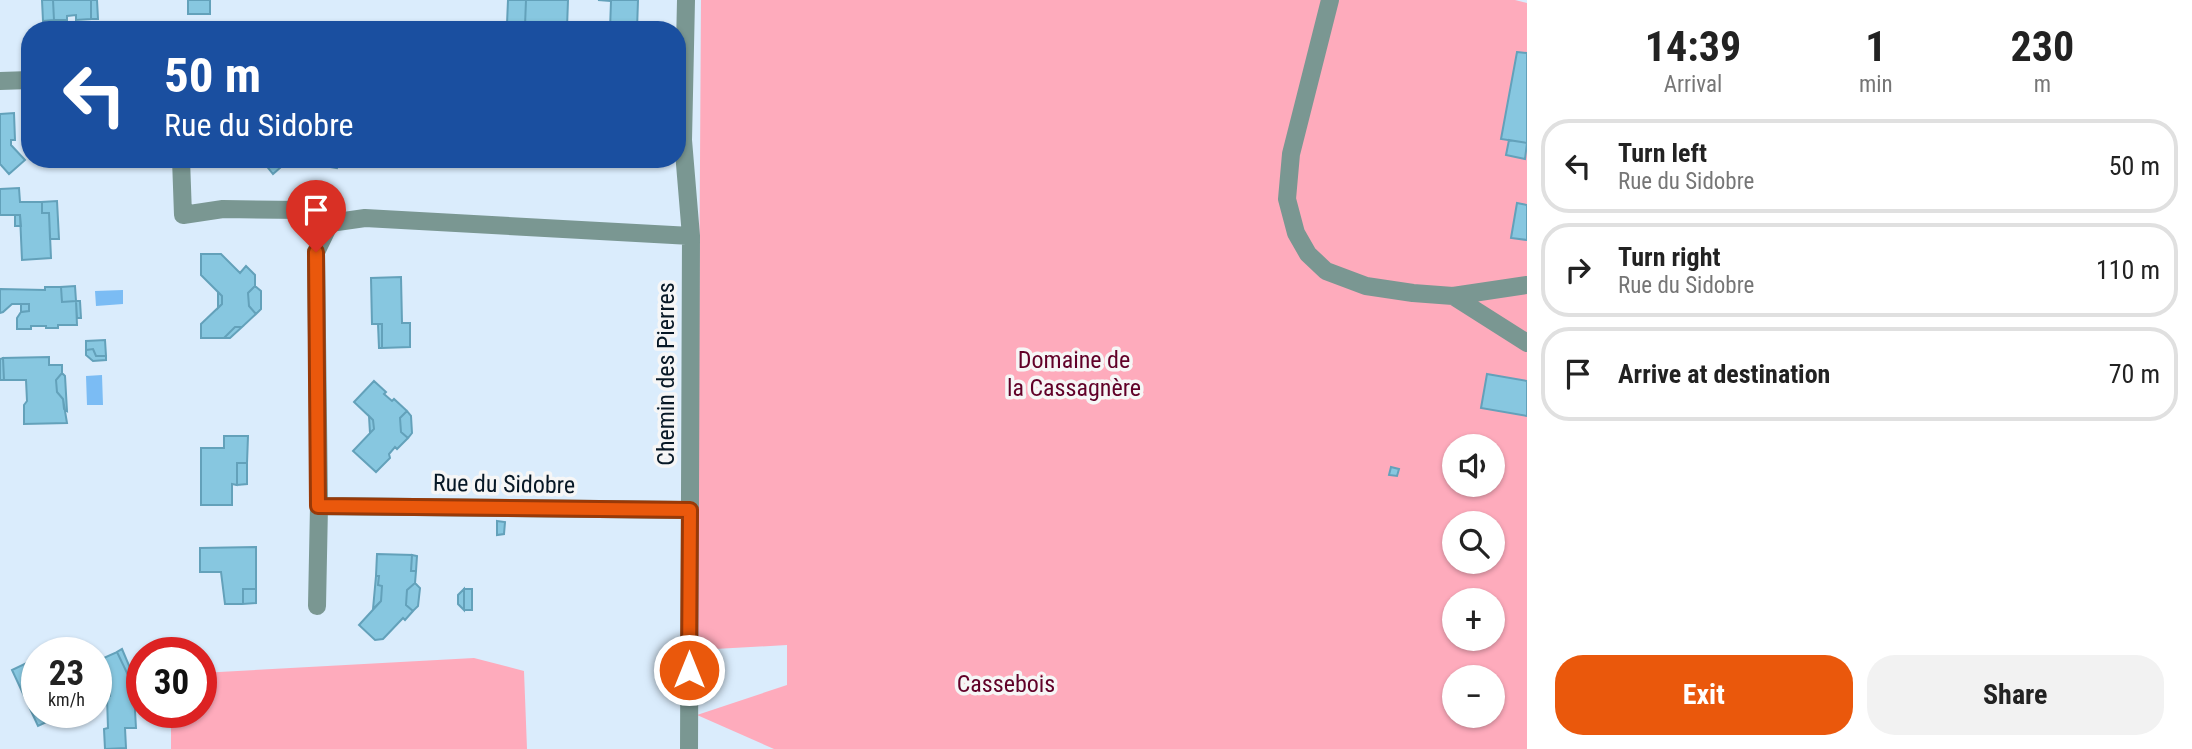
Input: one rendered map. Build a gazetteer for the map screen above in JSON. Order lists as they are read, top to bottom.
{
  "streets": {
    "street": ["Chemin des Pierres", "Rue du Sidobre"]
  },
  "crossings": [
    ["Chemin des Pierres", "Rue du Sidobre"]
  ],
  "parks": ["Domaine de la Cassagnère", "Cassebois"],
  "page": {
    "eta": [
      "14:39",
      "Arrival",
      "1",
      "min",
      "230",
      "m"
    ],
    "turn": ["50 m", "Rue du Sidobre"],
    "list": [
      {
        "name": "Turn left",
        "note": "Rue du Sidobre",
        "value": "50 m"
      },
      {
        "name": "Turn right",
        "note": "Rue du Sidobre",
        "value": "110 m"
      },
      {
        "name": "Arrive at destination",
        "value": "70 m"
      }
    ],
    "map_buttons": ["+", "−"],
    "speed": "23 km/h",
    "limit": "30",
    "buttons": ["Exit", "Share"]
  }
}
